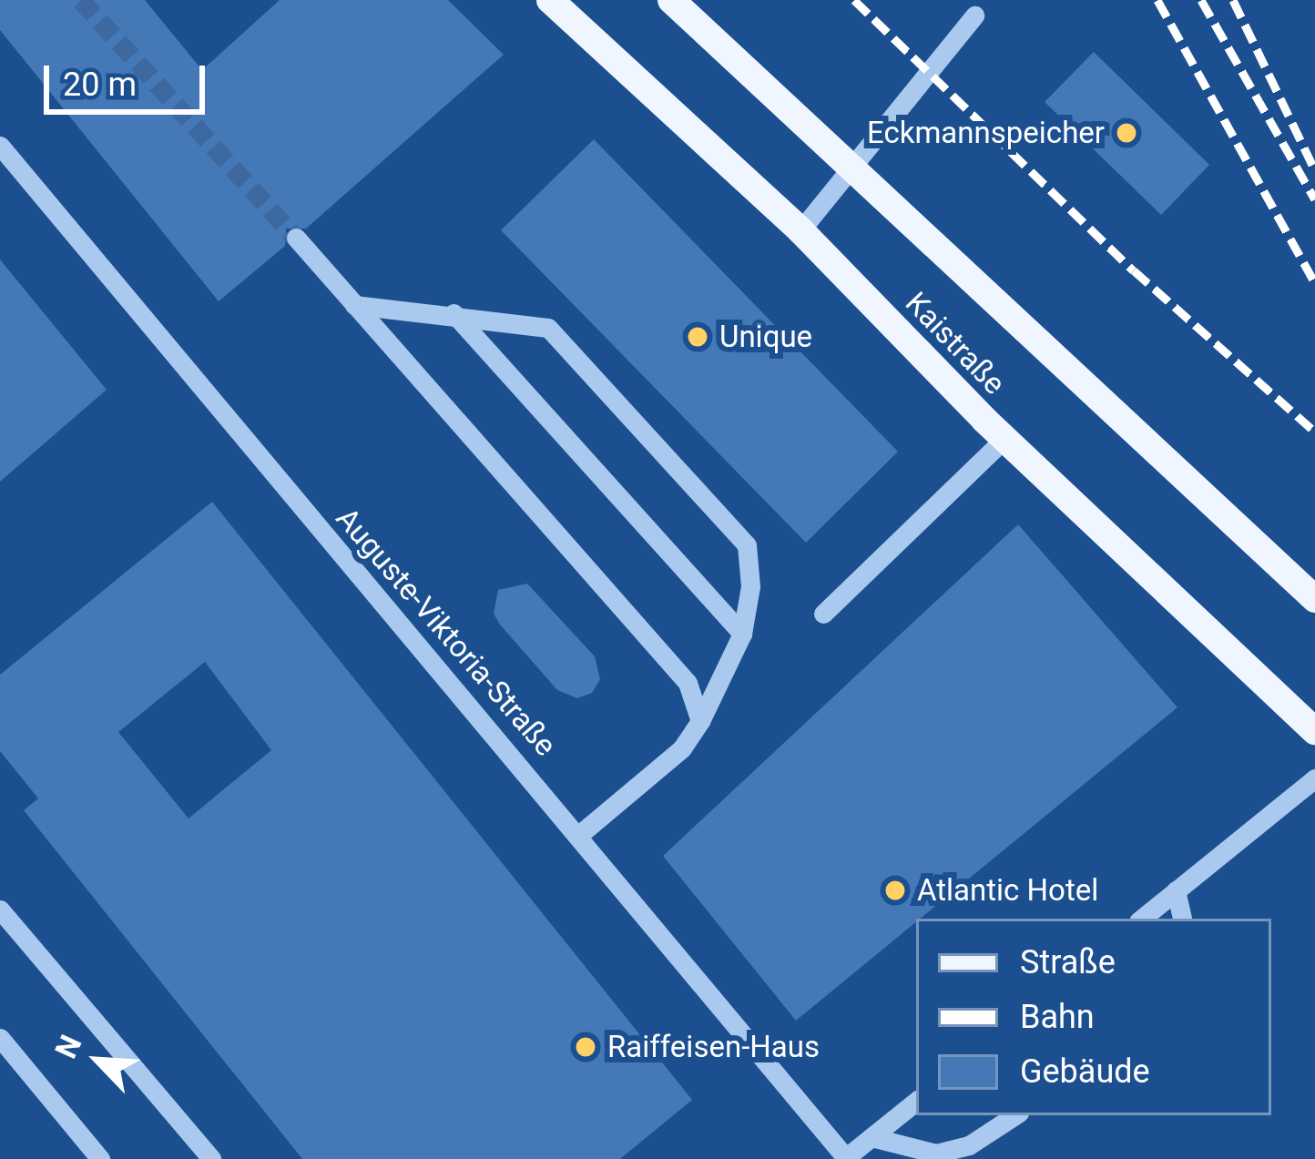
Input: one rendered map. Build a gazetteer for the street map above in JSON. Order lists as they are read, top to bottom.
{
  "streets": {
    "main road": ["Kaistraße"],
    "street": ["Auguste-Viktoria-Straße"]
  },
  "places": [
    "Eckmannspeicher",
    "Unique",
    "Atlantic Hotel",
    "Raiffeisen-Haus"
  ],
  "legend": ["Straße", "Bahn", "Gebäude"],
  "scale_bar": "20 m",
  "north": "top left"
}
